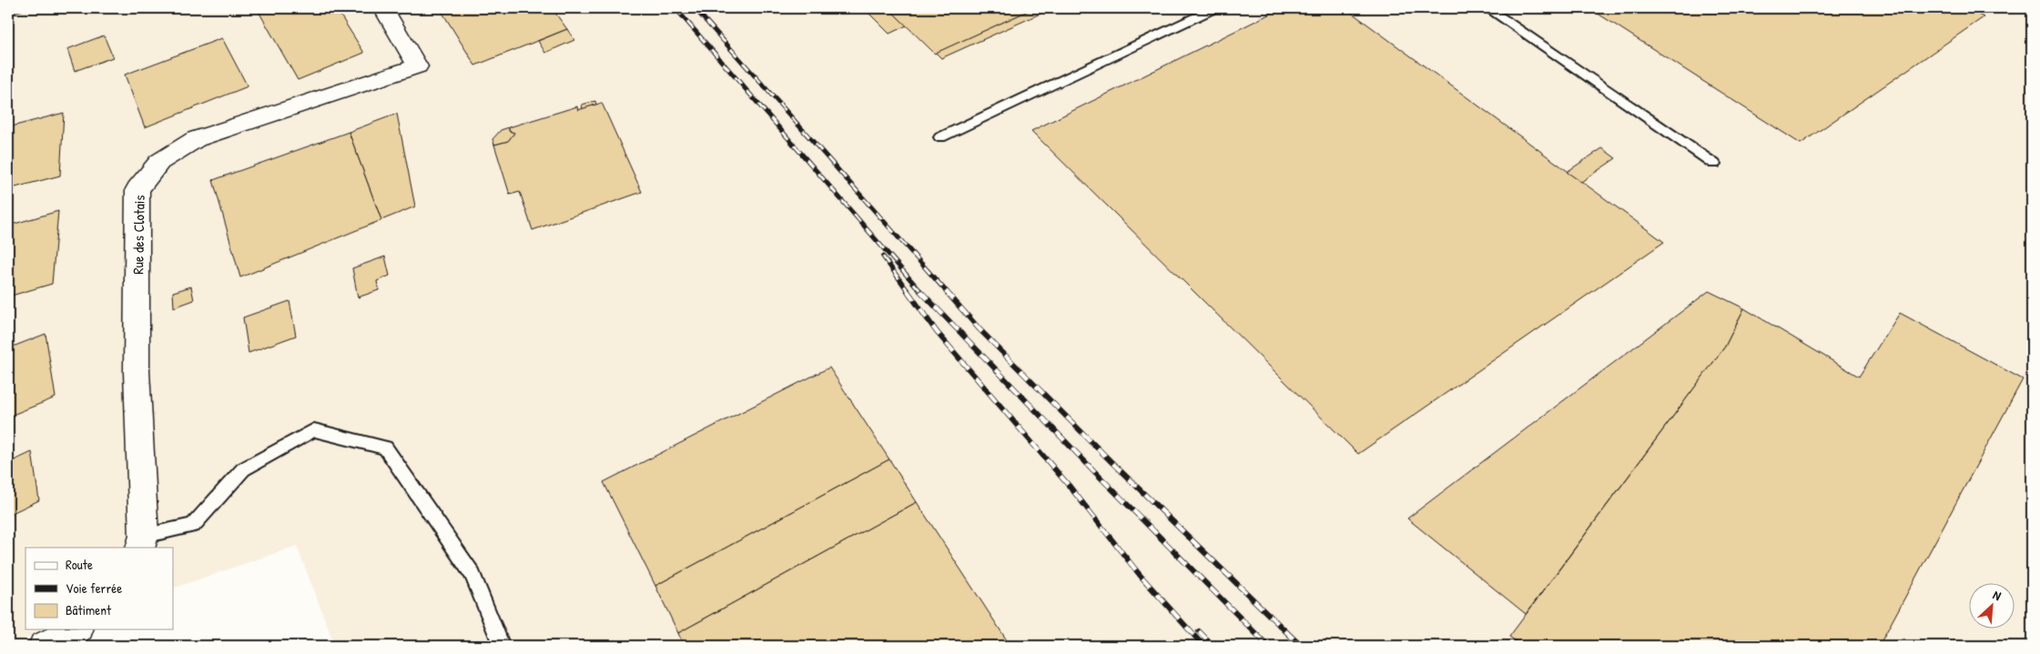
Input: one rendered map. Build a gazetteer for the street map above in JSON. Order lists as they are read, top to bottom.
{
  "streets": {
    "street": ["Rue des Clotais"]
  },
  "legend": ["Route", "Voie ferrée", "Bâtiment"],
  "north": "top right"
}
